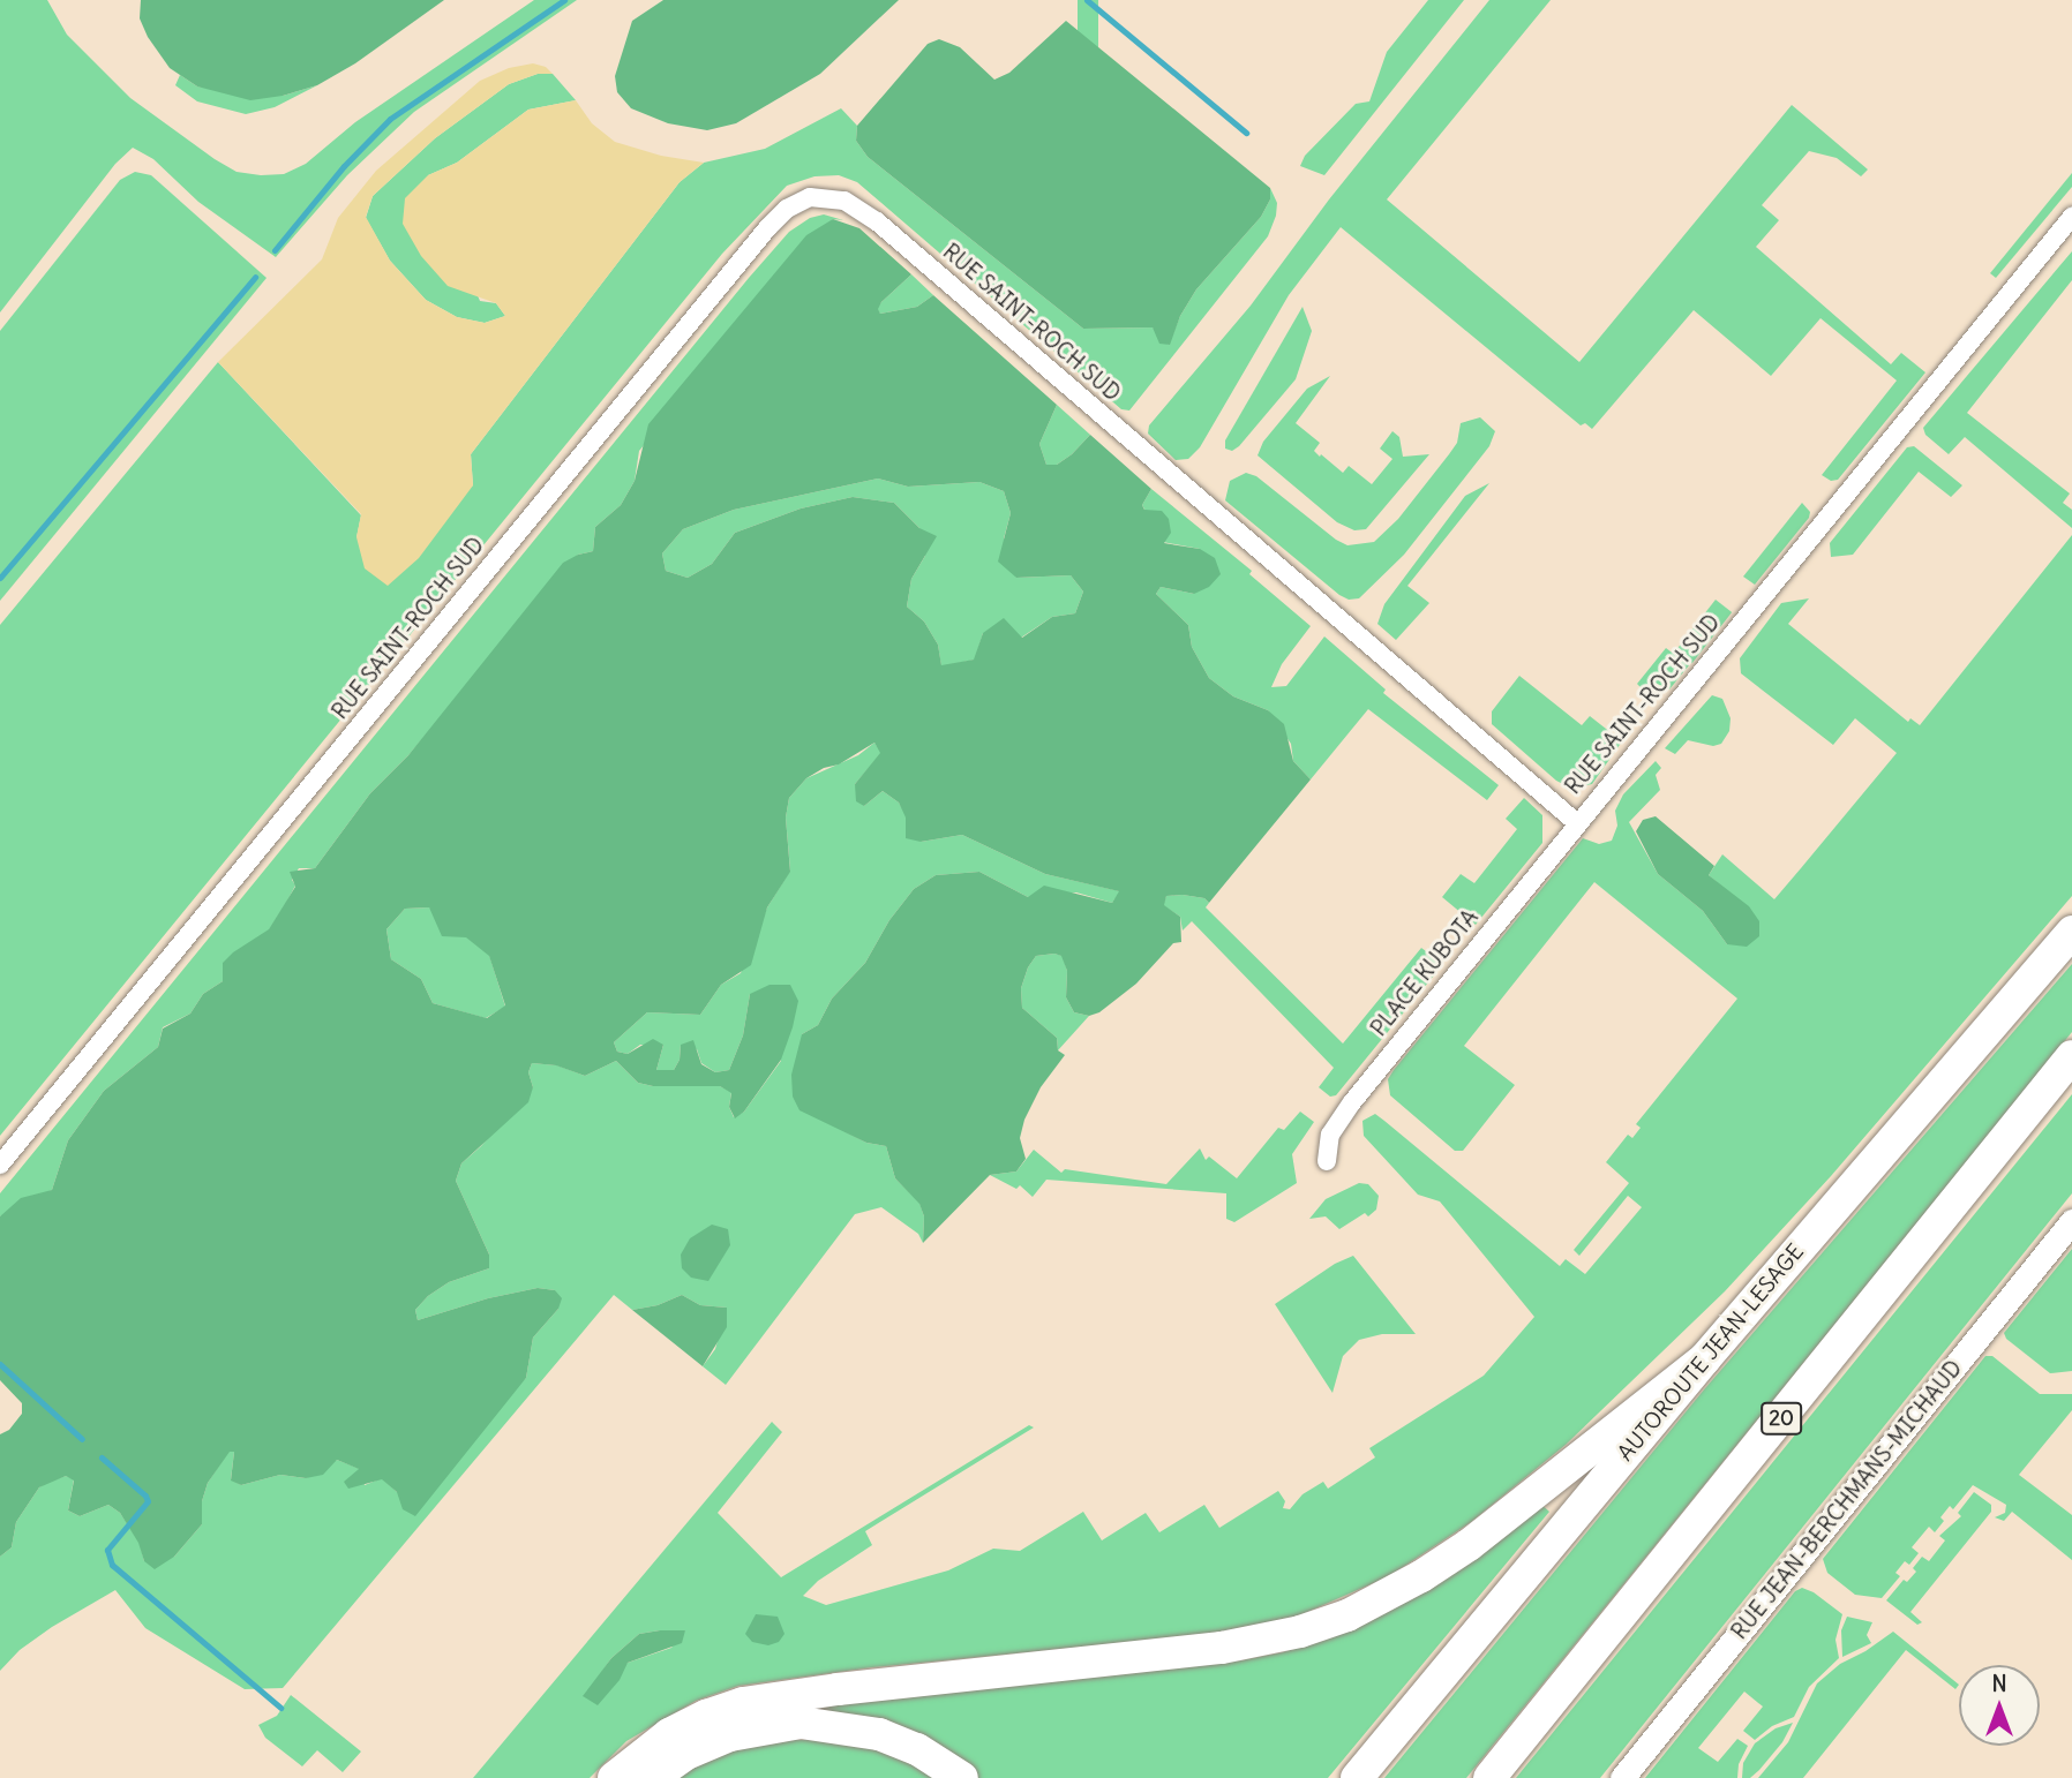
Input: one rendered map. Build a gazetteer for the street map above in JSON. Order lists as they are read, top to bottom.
{
  "streets": {
    "highway": ["AUTOROUTE JEAN-LESAGE", "20"],
    "street": ["RUE SAINT-ROCH SUD", "PLACE KUBOTA", "RUE JEAN-BERCHMANS-MICHAUD"]
  },
  "crossings": [
    ["RUE SAINT-ROCH SUD", "PLACE KUBOTA"]
  ],
  "north": "top"
}
